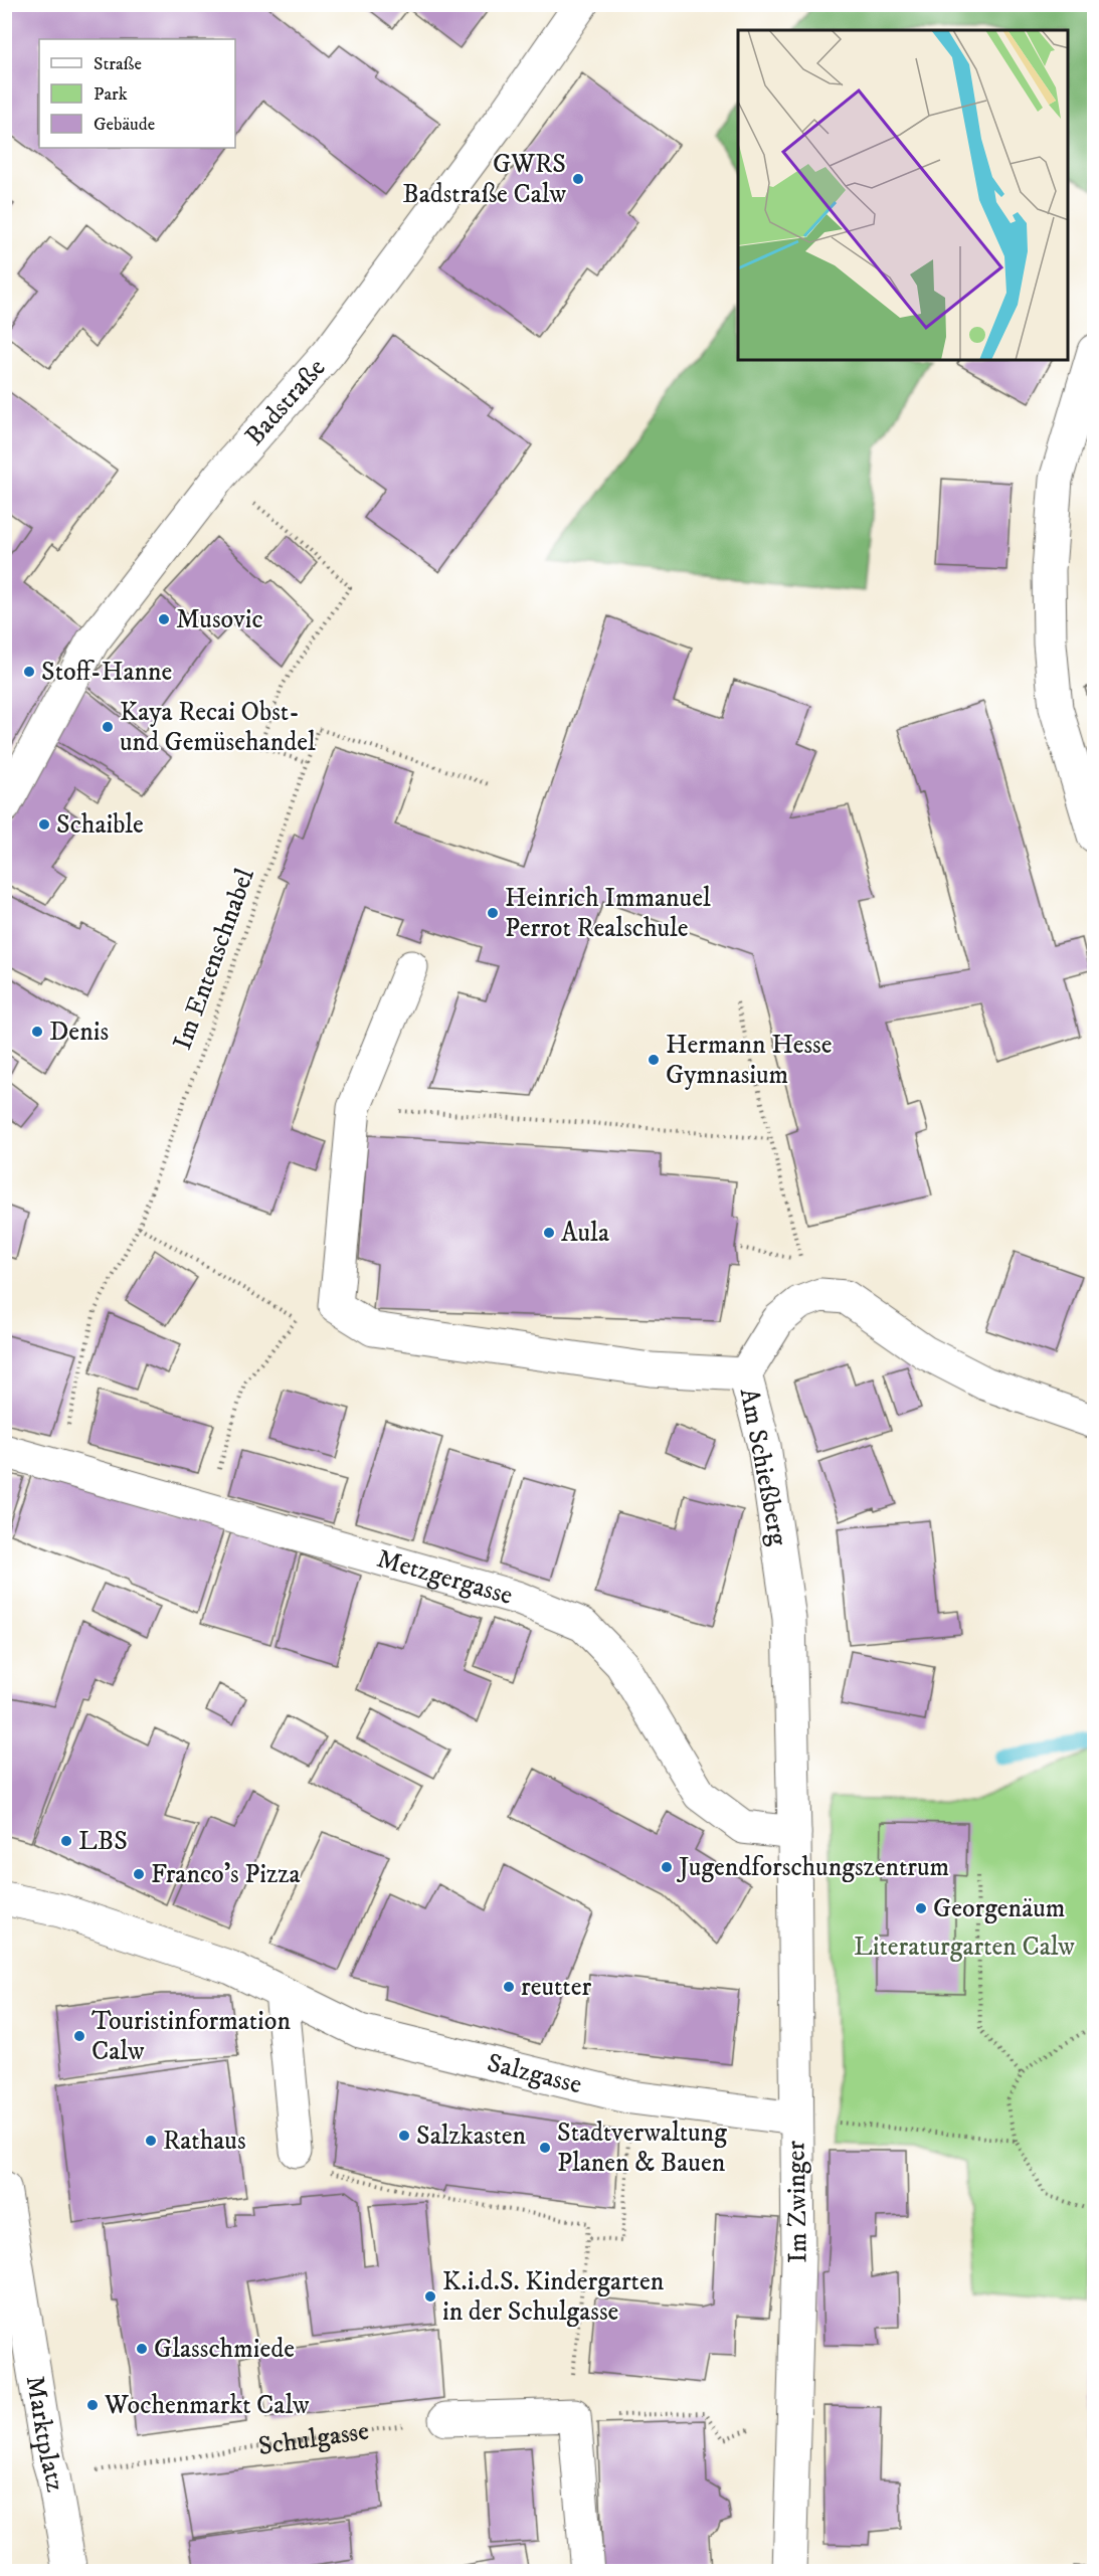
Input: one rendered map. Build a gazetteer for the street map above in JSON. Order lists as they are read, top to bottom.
{
  "streets": {
    "street": [
      "Badstraße",
      "Am Schießberg",
      "Metzgergasse",
      "Salzgasse",
      "Im Zwinger",
      "Marktplatz"
    ],
    "path": ["Im Entenschnabel", "Schulgasse"]
  },
  "crossings": [
    ["Im Entenschnabel", "Metzgergasse"],
    ["Am Schießberg", "Metzgergasse"],
    ["Am Schießberg", "Im Zwinger"],
    ["Metzgergasse", "Im Zwinger"],
    ["Salzgasse", "Im Zwinger"],
    ["Marktplatz", "Schulgasse"]
  ],
  "parks": ["Literaturgarten Calw"],
  "places": [
    "GWRS Badstraße Calw",
    "Musovic",
    "Stoff-Hanne",
    "Kaya Recai Obst- und Gemüsehandel",
    "Schaible",
    "Heinrich Immanuel Perrot Realschule",
    "Denis",
    "Hermann Hesse Gymnasium",
    "Aula",
    "LBS",
    "Jugendforschungszentrum",
    "Franco's Pizza",
    "Georgenäum",
    "reutter",
    "Touristinformation Calw",
    "Salzkasten",
    "Rathaus",
    "Stadtverwaltung Planen & Bauen",
    "K.i.d.S. Kindergarten in der Schulgasse",
    "Glasschmiede",
    "Wochenmarkt Calw"
  ],
  "legend": ["Straße", "Park", "Gebäude"]
}
